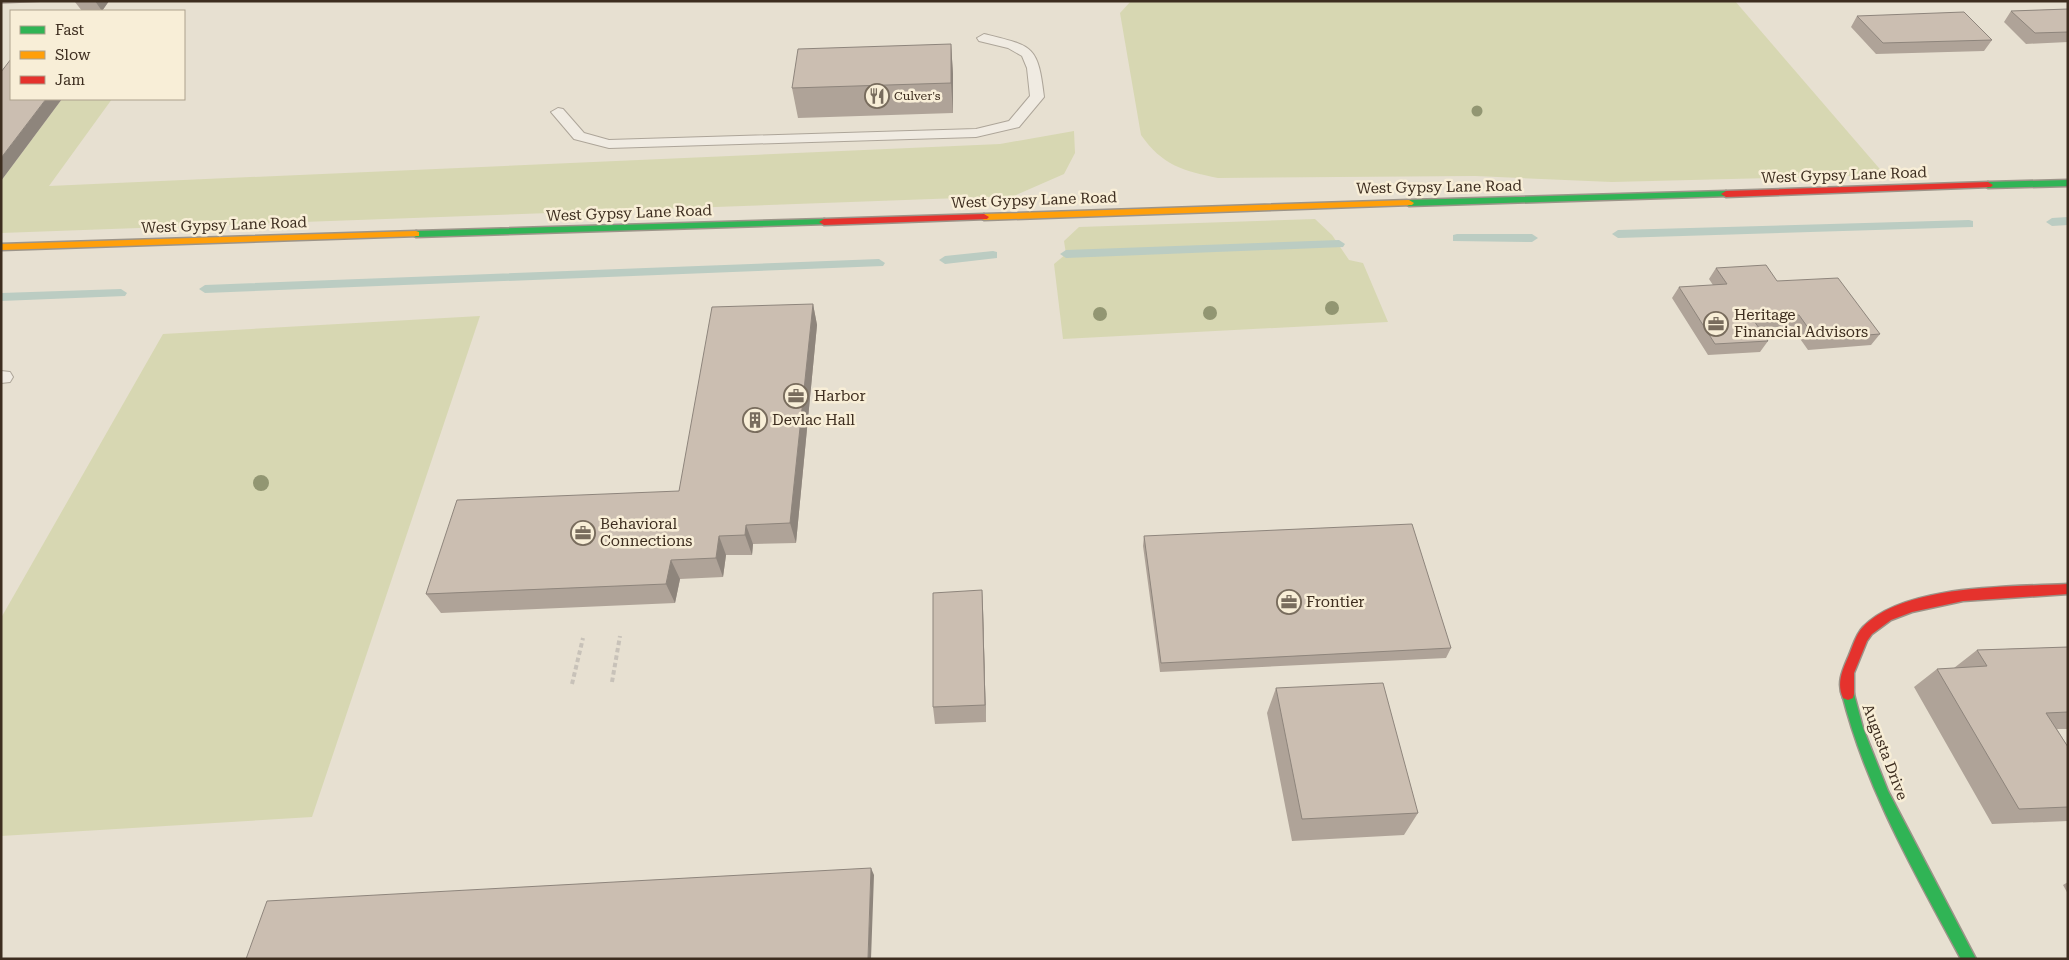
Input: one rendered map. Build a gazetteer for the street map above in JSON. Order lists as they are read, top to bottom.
{
  "streets": {
    "main road": ["West Gypsy Lane Road", "Augusta Drive"]
  },
  "places": {
    "restaurant": ["Culver's"],
    "office": [
      "Heritage Financial Advisors",
      "Harbor",
      "Behavioral Connections",
      "Frontier"
    ],
    "building": ["Devlac Hall"]
  },
  "legend": ["Fast", "Slow", "Jam"]
}
